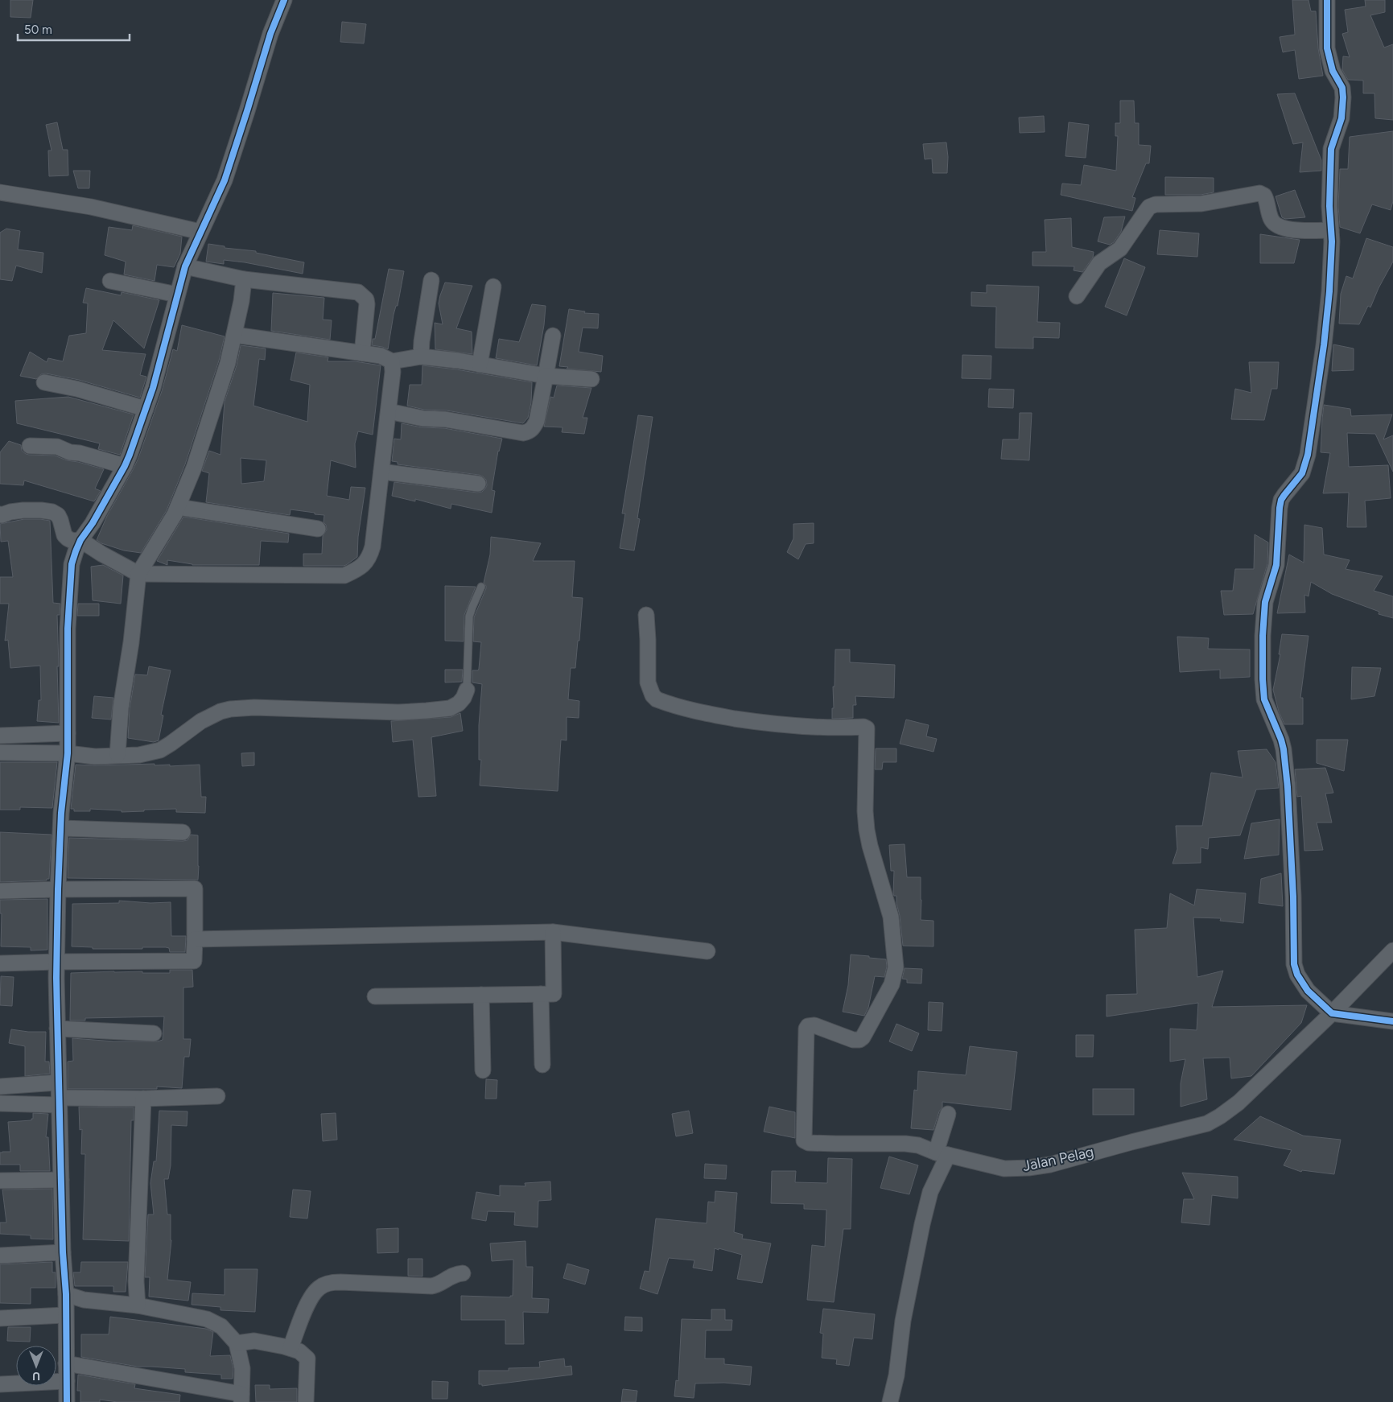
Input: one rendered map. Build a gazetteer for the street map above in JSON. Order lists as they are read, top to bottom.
{
  "streets": {
    "street": ["Jalan Pelag"]
  },
  "scale_bar": "50 m",
  "north": "bottom"
}
